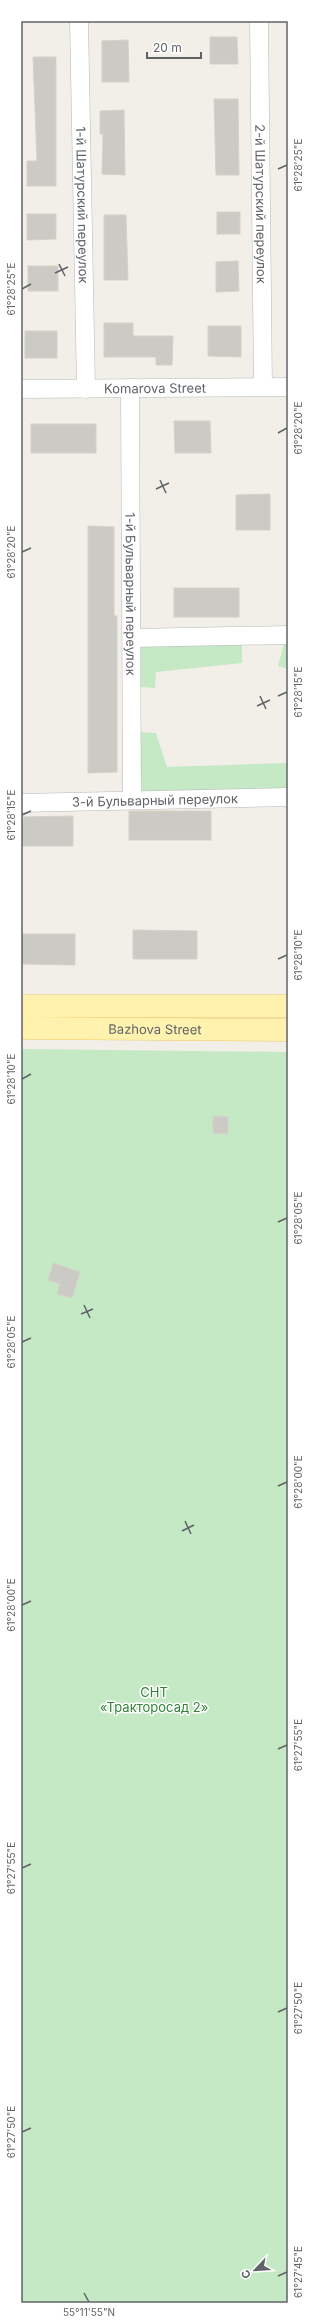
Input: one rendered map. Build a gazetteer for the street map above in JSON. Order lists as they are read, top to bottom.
{
  "streets": {
    "main road": ["Bazhova Street"],
    "street": [
      "2-й Шатурский переулок",
      "1-й Шатурский переулок",
      "Komarova Street",
      "1-й Бульварный переулок",
      "3-й Бульварный переулок"
    ]
  },
  "crossings": [
    ["2-й Шатурский переулок", "Komarova Street"],
    ["1-й Шатурский переулок", "Komarova Street"],
    ["Komarova Street", "1-й Бульварный переулок"],
    ["1-й Бульварный переулок", "3-й Бульварный переулок"]
  ],
  "parks": ["СНТ «Тракторосад 2»"],
  "scale_bar": "20 m",
  "north": "bottom left",
  "coordinates": [
    "61°28'25\"E",
    "61°28'20\"E",
    "61°28'15\"E",
    "61°28'10\"E",
    "61°28'05\"E",
    "61°28'00\"E",
    "61°27'55\"E",
    "61°27'50\"E",
    "61°27'45\"E",
    "55°11'55\"N"
  ]
}
